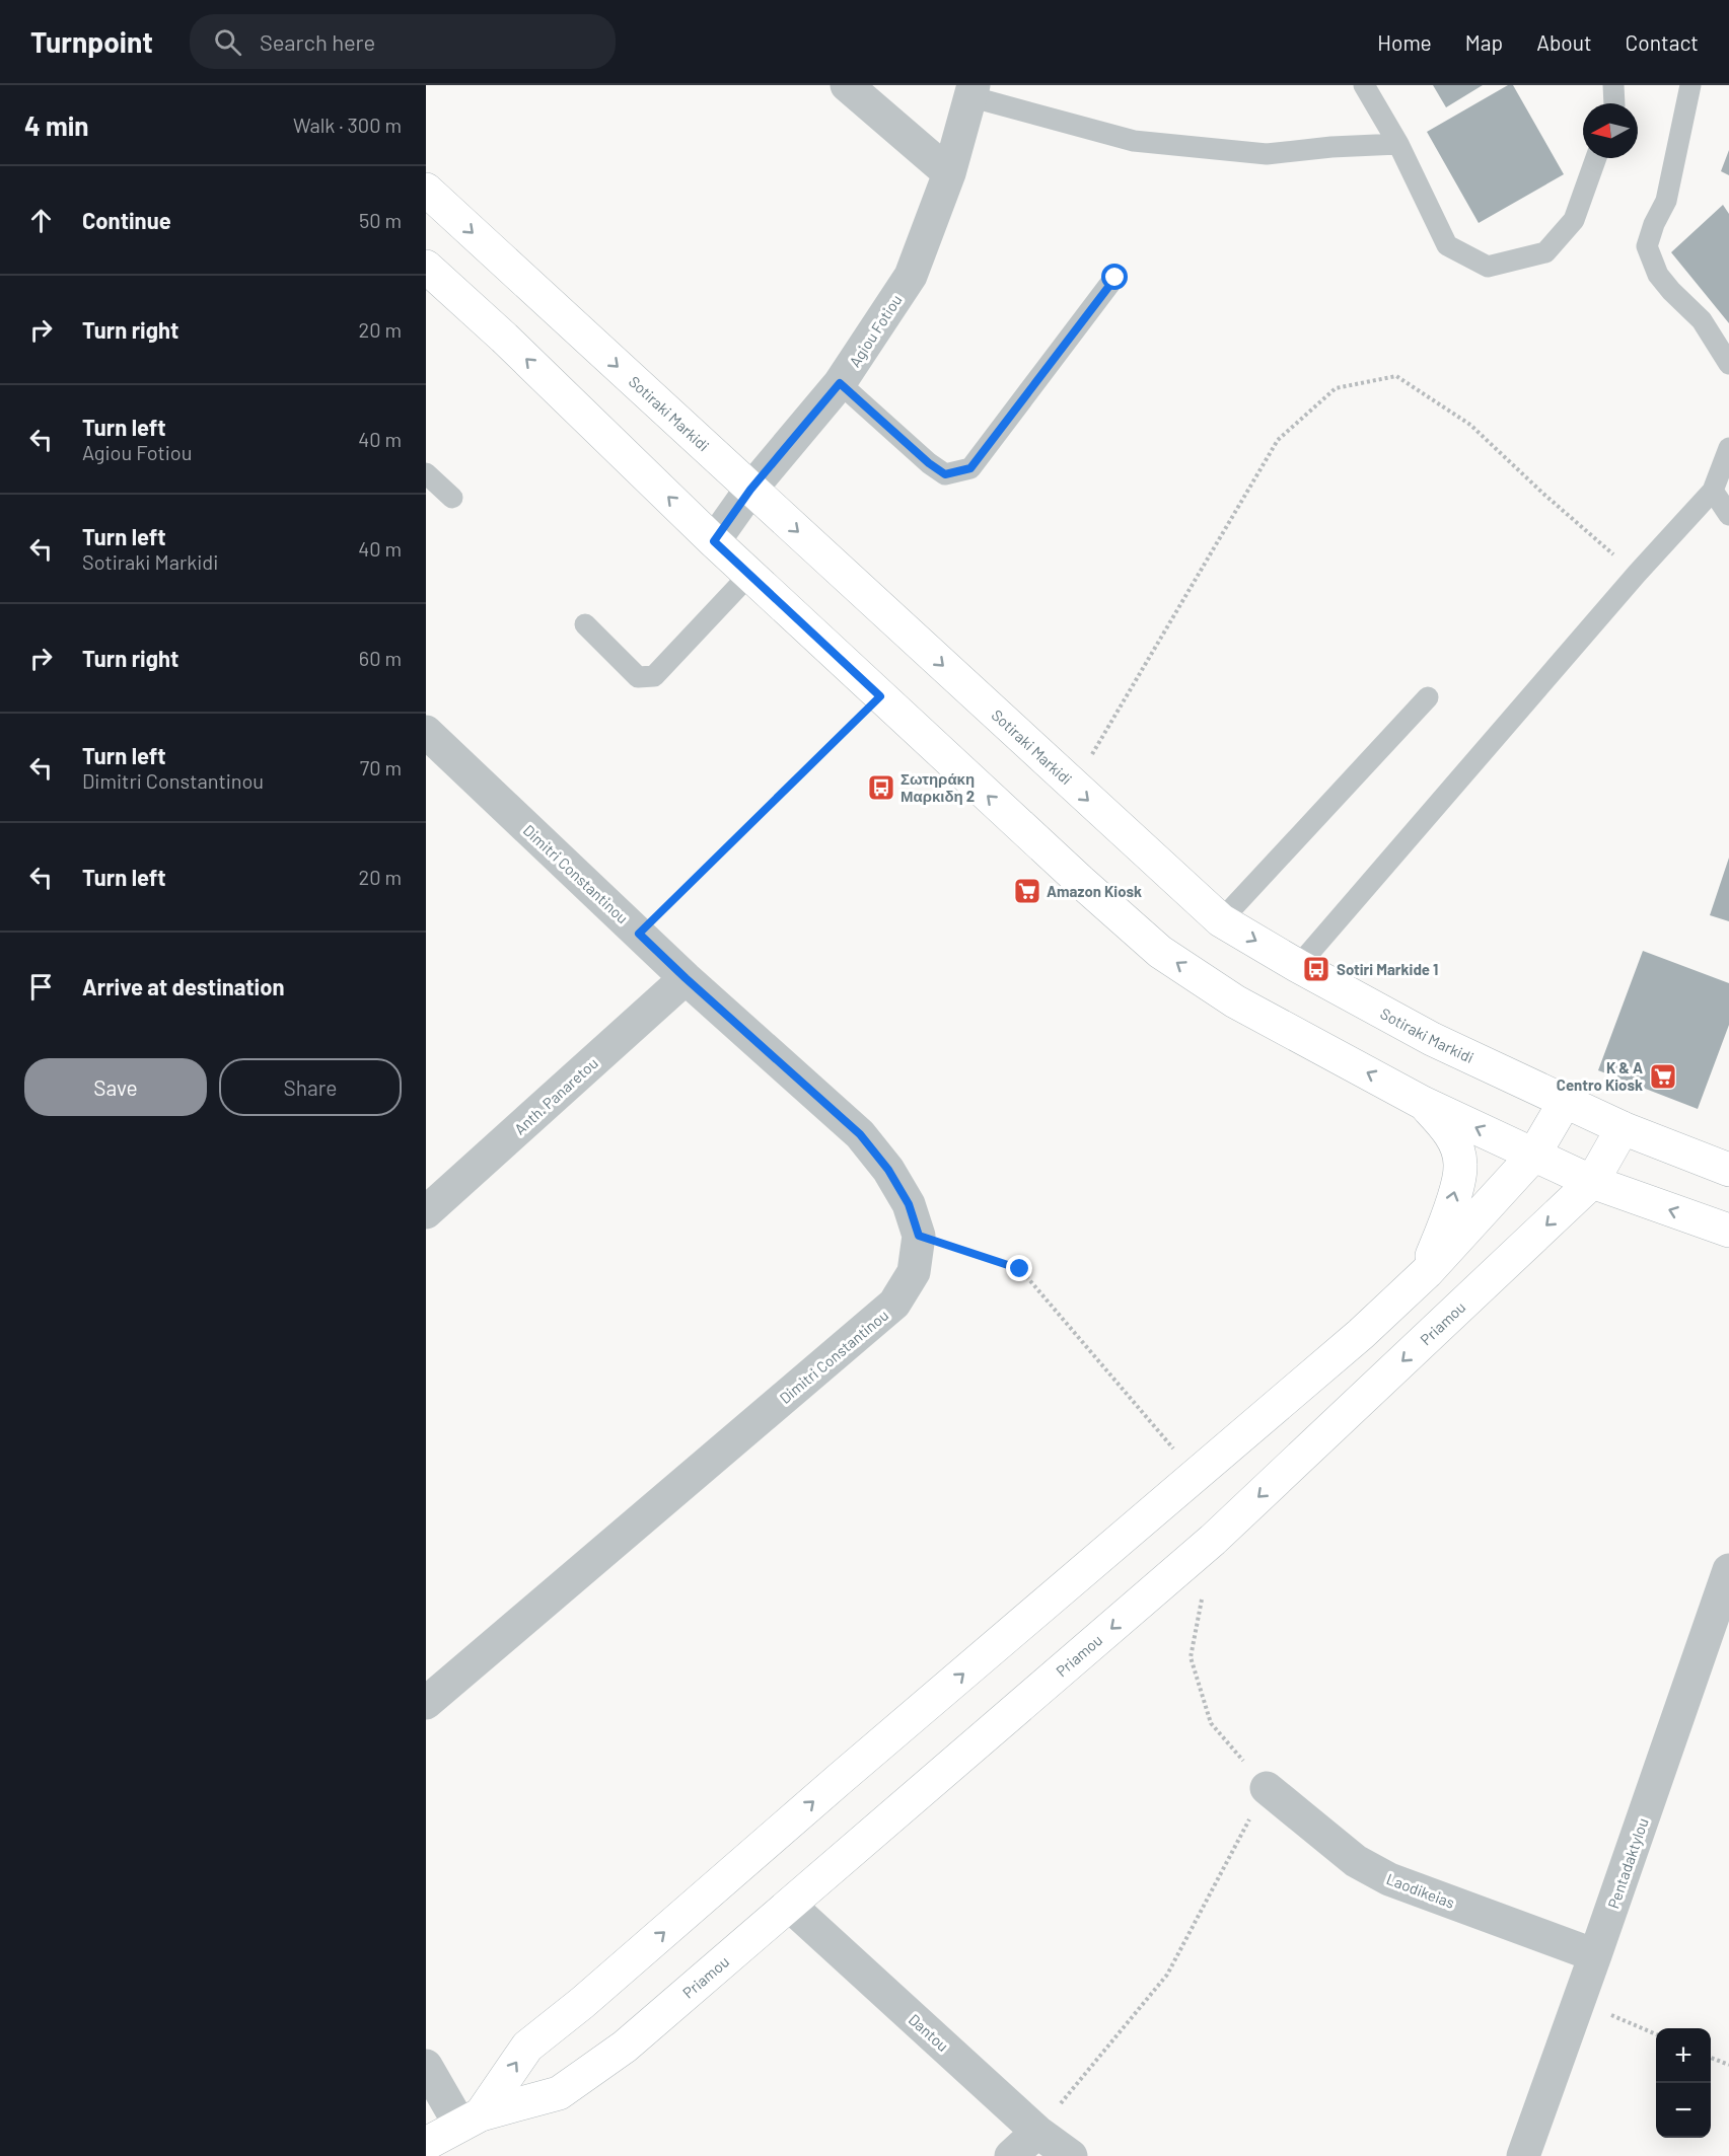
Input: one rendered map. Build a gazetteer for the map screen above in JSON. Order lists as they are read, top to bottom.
{
  "streets": {
    "street": [
      "Agiou Fotiou",
      "Sotiraki Markidi",
      "Dimitri Constantinou",
      "Anth. Panaretou",
      "Priamou",
      "Pentadaktylou",
      "Laodikeias",
      "Dantou"
    ]
  },
  "crossings": [
    ["Agiou Fotiou", "Sotiraki Markidi"],
    ["Sotiraki Markidi", "Priamou"],
    ["Dimitri Constantinou", "Anth. Panaretou"],
    ["Priamou", "Dantou"],
    ["Pentadaktylou", "Laodikeias"]
  ],
  "places": {
    "bus stop": ["Σωτηράκη Μαρκιδη 2", "Sotiri Markide 1"],
    "supermarket": ["Amazon Kiosk", "K & A Centro Kiosk"]
  },
  "north": "left",
  "page": {
    "header": "Turnpoint",
    "search": "Search here",
    "nav": [
      "Home",
      "Map",
      "About",
      "Contact"
    ],
    "heading": ["4 min", "Walk · 300 m"],
    "list": [
      ["Continue", "50 m"],
      ["Turn right", "20 m"],
      ["Turn left", "Agiou Fotiou", "40 m"],
      ["Turn left", "Sotiraki Markidi", "40 m"],
      ["Turn right", "60 m"],
      ["Turn left", "Dimitri Constantinou", "70 m"],
      ["Turn left", "20 m"],
      "Arrive at destination"
    ],
    "buttons": ["Save", "Share"],
    "map_buttons": ["+", "−"]
  }
}
